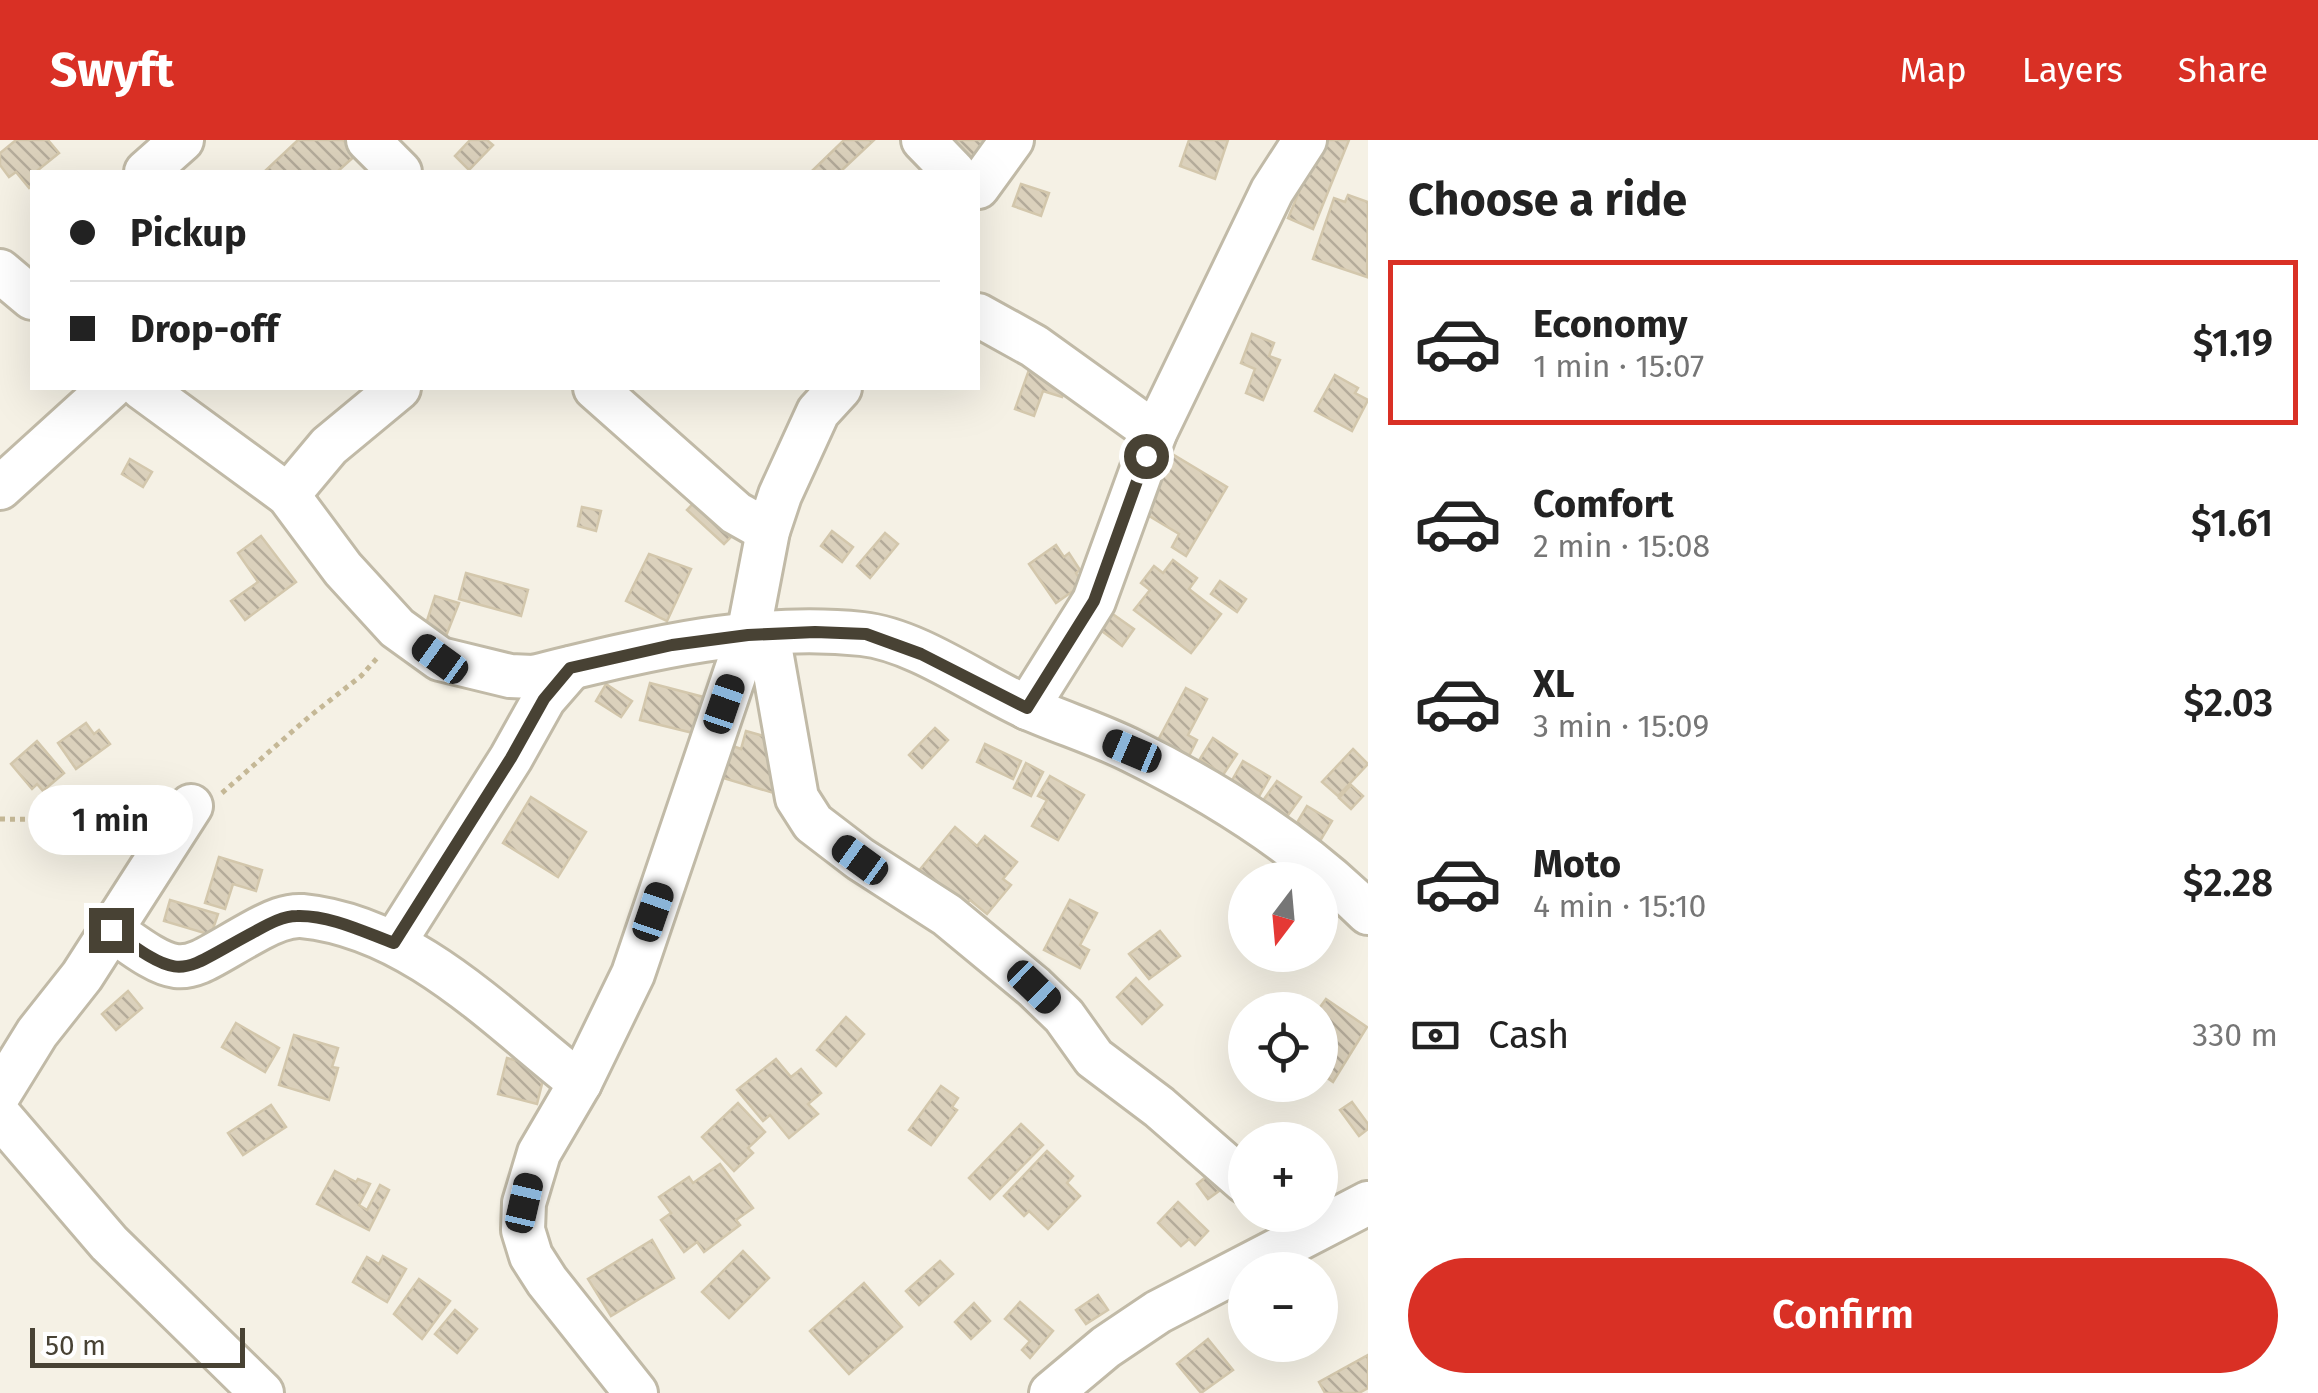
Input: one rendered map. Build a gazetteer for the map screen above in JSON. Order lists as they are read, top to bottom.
{
  "scale_bar": "50 m",
  "north": "bottom",
  "page": {
    "header": "Swyft",
    "nav": ["Map", "Layers", "Share"],
    "heading": "Choose a ride",
    "banner": ["Pickup", "Drop-off"],
    "list": [
      {
        "name": "Economy",
        "note": "1 min · 15:07",
        "value": "$1.19"
      },
      {
        "name": "Comfort",
        "note": "2 min · 15:08",
        "value": "$1.61"
      },
      {
        "name": "XL",
        "note": "3 min · 15:09",
        "value": "$2.03"
      },
      {
        "name": "Moto",
        "note": "4 min · 15:10",
        "value": "$2.28"
      }
    ],
    "bubble": "1 min",
    "map_buttons": ["+", "−"],
    "pay": ["Cash", "330 m"],
    "buttons": "Confirm",
    "scale": "50 m"
  }
}
